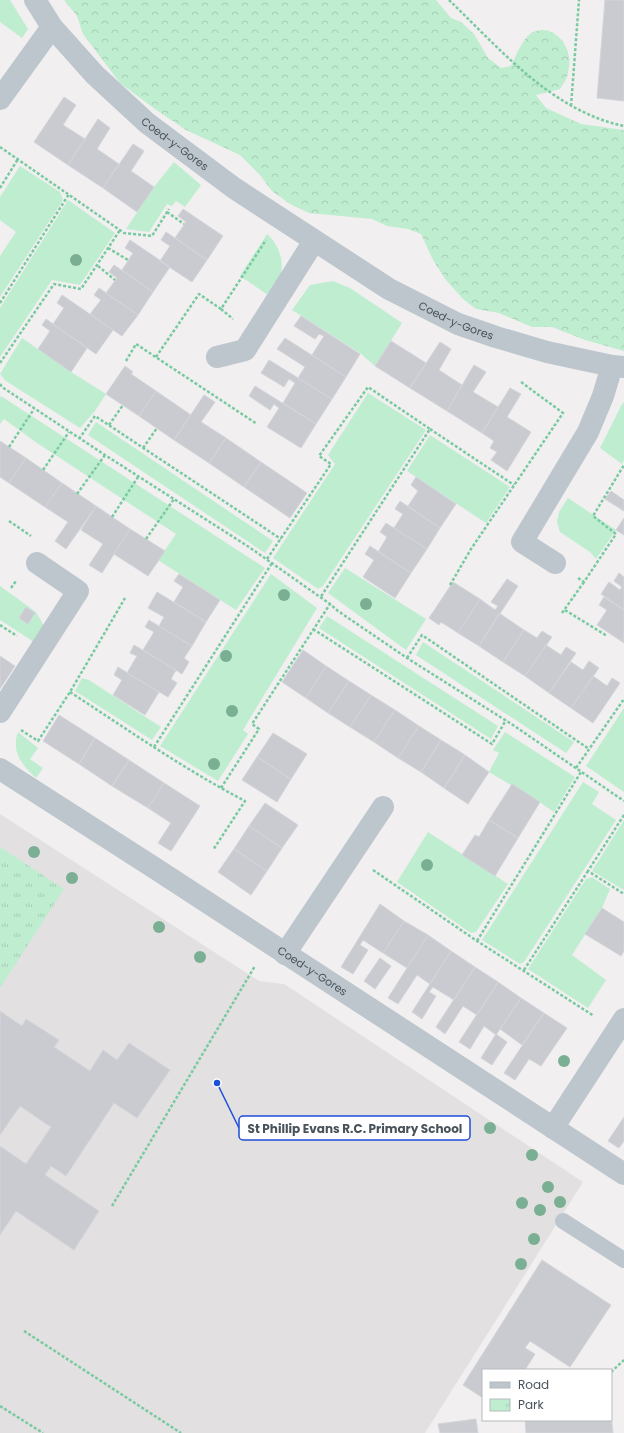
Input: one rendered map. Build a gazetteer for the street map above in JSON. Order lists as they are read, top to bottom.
{
  "streets": {
    "street": ["Coed-y-Gores"]
  },
  "places": ["St Phillip Evans R.C. Primary School"],
  "legend": ["Road", "Park"]
}
